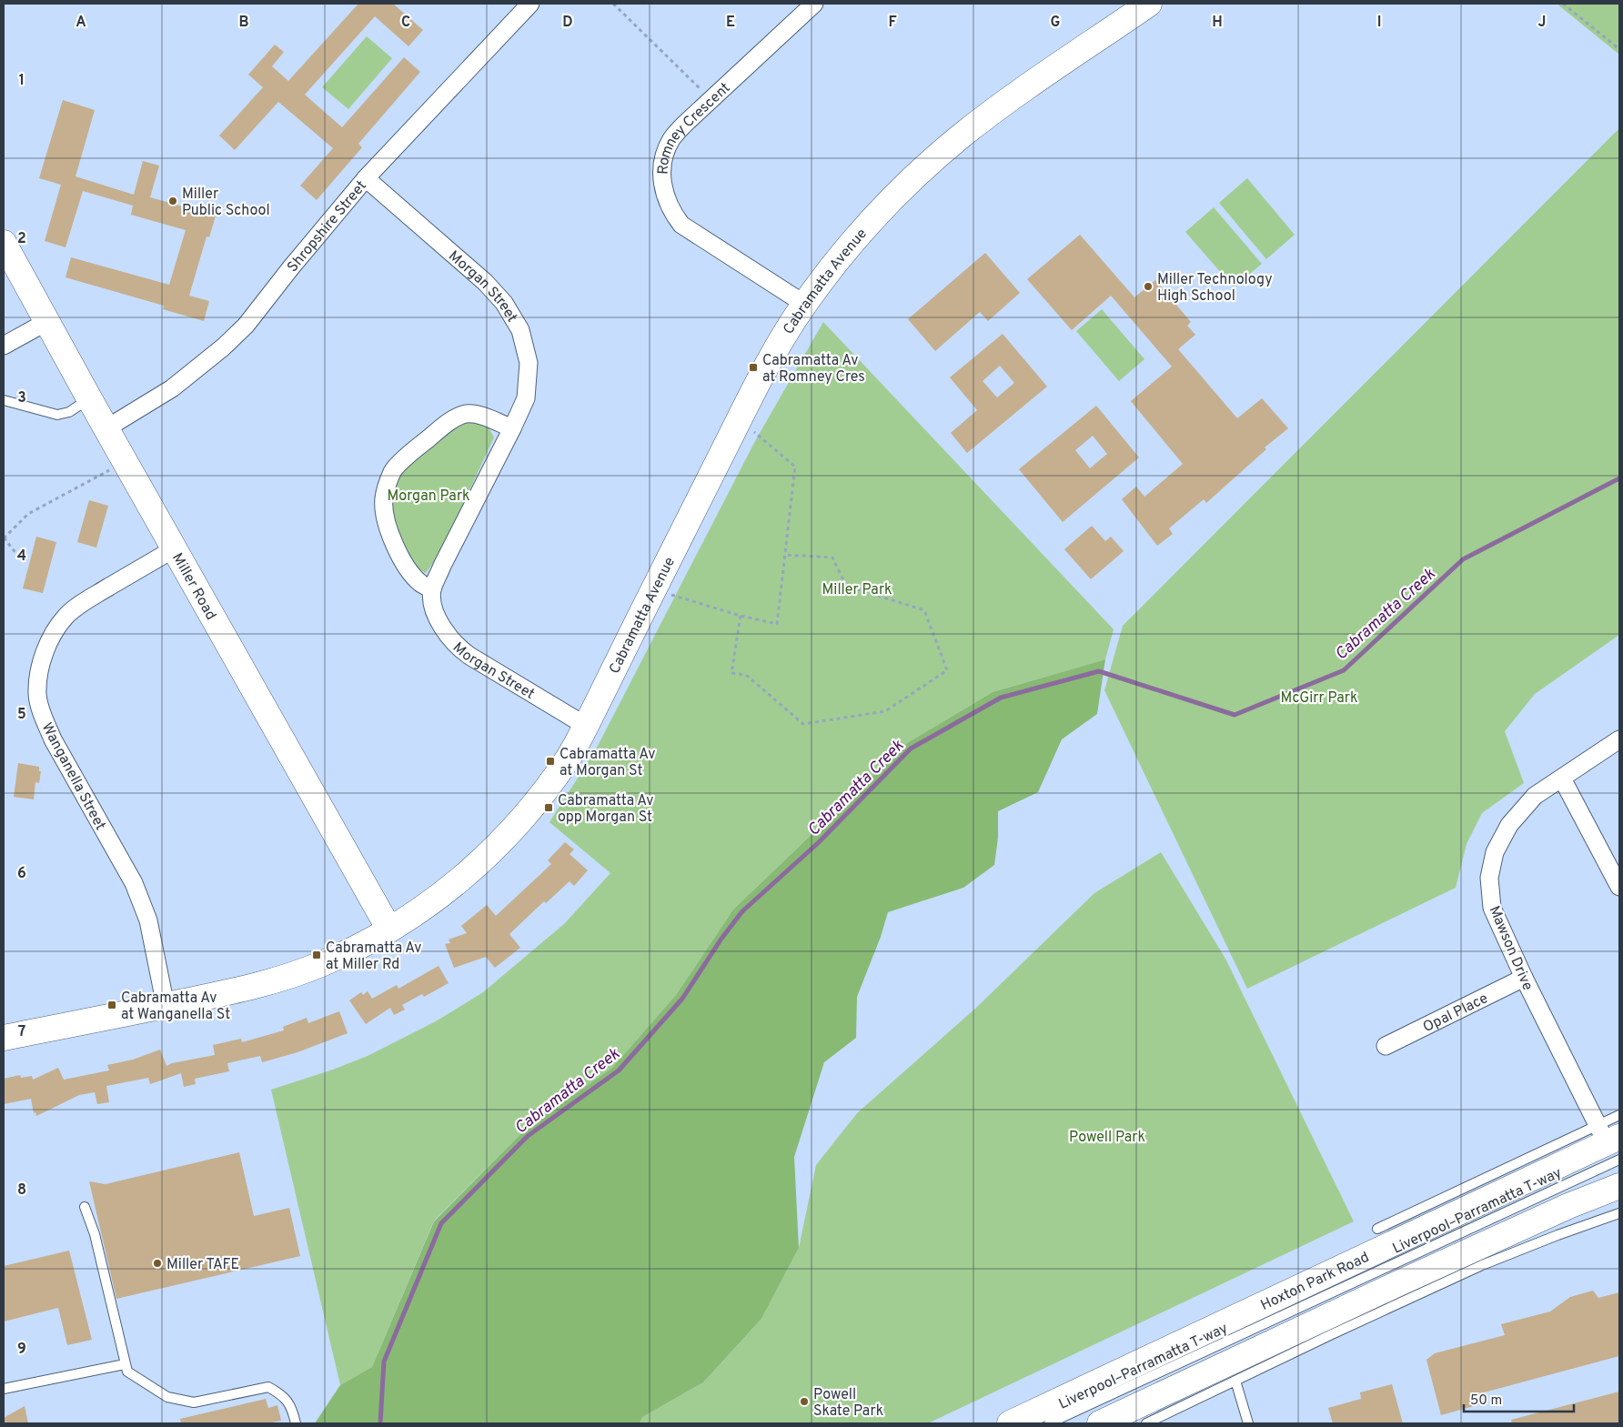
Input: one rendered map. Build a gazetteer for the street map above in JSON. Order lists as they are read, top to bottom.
{
  "streets": {
    "street": [
      "Romney Crescent",
      "Shropshire Street",
      "Cabramatta Avenue",
      "Morgan Street",
      "Miller Road",
      "Wanganella Street",
      "Mawson Drive",
      "Opal Place",
      "Hoxton Park Road"
    ],
    "lane": ["Liverpool–Parramatta T-way"]
  },
  "crossings": [
    ["Romney Crescent", "Cabramatta Avenue"],
    ["Shropshire Street", "Morgan Street"],
    ["Shropshire Street", "Miller Road"],
    ["Cabramatta Avenue", "Morgan Street"],
    ["Cabramatta Avenue", "Miller Road"],
    ["Cabramatta Avenue", "Wanganella Street"],
    ["Miller Road", "Wanganella Street"],
    ["Mawson Drive", "Opal Place"],
    ["Mawson Drive", "Liverpool–Parramatta T-way"],
    ["Mawson Drive", "Hoxton Park Road"],
    ["Liverpool–Parramatta T-way", "Hoxton Park Road"]
  ],
  "water": ["Cabramatta Creek"],
  "parks": [
    "Morgan Park",
    "Miller Park",
    "McGirr Park",
    "Powell Park"
  ],
  "places": {
    "other": [
      "Miller Public School",
      "Miller Technology High School",
      "Miller TAFE",
      "Powell Skate Park"
    ],
    "transit": [
      "Cabramatta Av at Romney Cres",
      "Cabramatta Av at Morgan St",
      "Cabramatta Av opp Morgan St",
      "Cabramatta Av at Miller Rd",
      "Cabramatta Av at Wanganella St"
    ]
  },
  "scale_bar": "50 m",
  "grid": {
    "columns": [
      "A",
      "B",
      "C",
      "D",
      "E",
      "F",
      "G",
      "H",
      "I",
      "J"
    ],
    "rows": [
      "1",
      "2",
      "3",
      "4",
      "5",
      "6",
      "7",
      "8",
      "9"
    ]
  }
}
